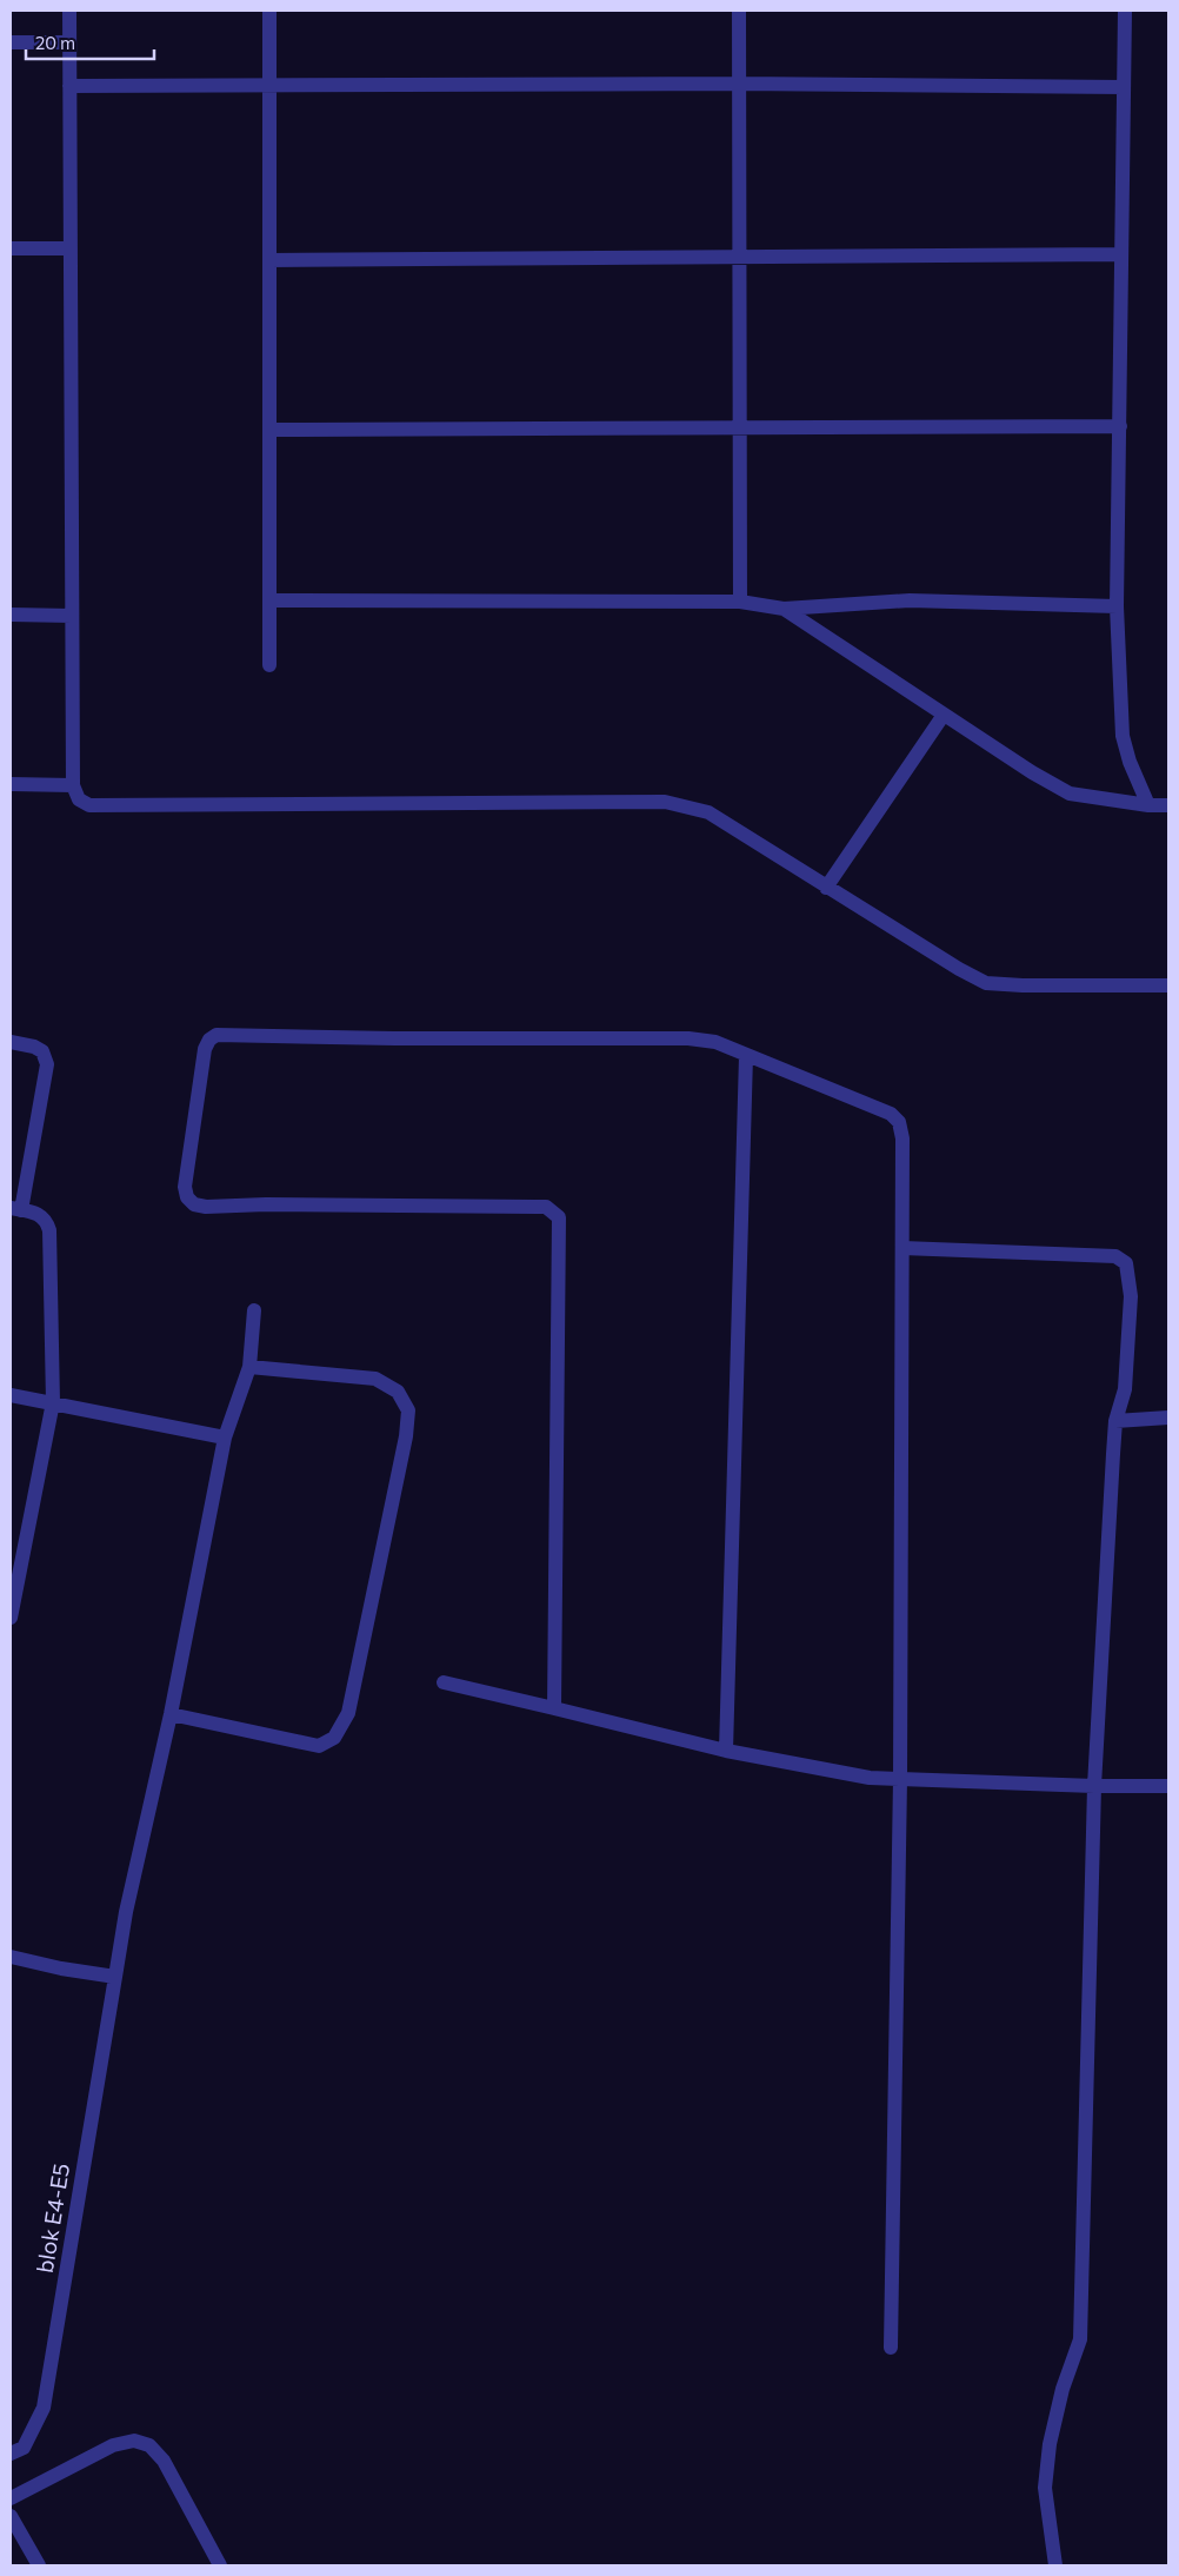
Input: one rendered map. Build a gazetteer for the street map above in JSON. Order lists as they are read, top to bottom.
{
  "streets": {
    "street": ["blok E4-E5"]
  },
  "scale_bar": "20 m"
}
